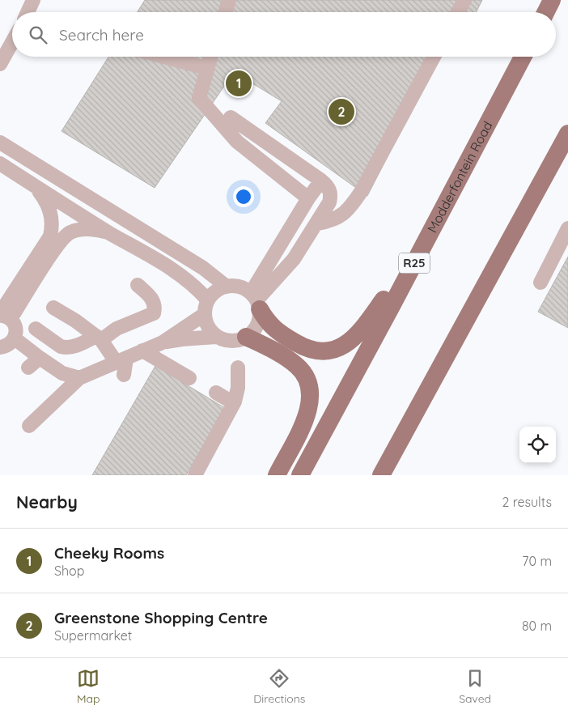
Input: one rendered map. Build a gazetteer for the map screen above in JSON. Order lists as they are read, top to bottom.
{
  "streets": {
    "main road": ["Modderfontein Road", "R25"]
  },
  "page": {
    "search": "Search here",
    "pins": ["1", "2"],
    "heading": ["Nearby", "2 results"],
    "list": [
      {
        "mark": "1",
        "name": "Cheeky Rooms",
        "note": "Shop",
        "value": "70 m"
      },
      {
        "mark": "2",
        "name": "Greenstone Shopping Centre",
        "note": "Supermarket",
        "value": "80 m"
      }
    ],
    "nav": ["Map", "Directions", "Saved"]
  }
}
